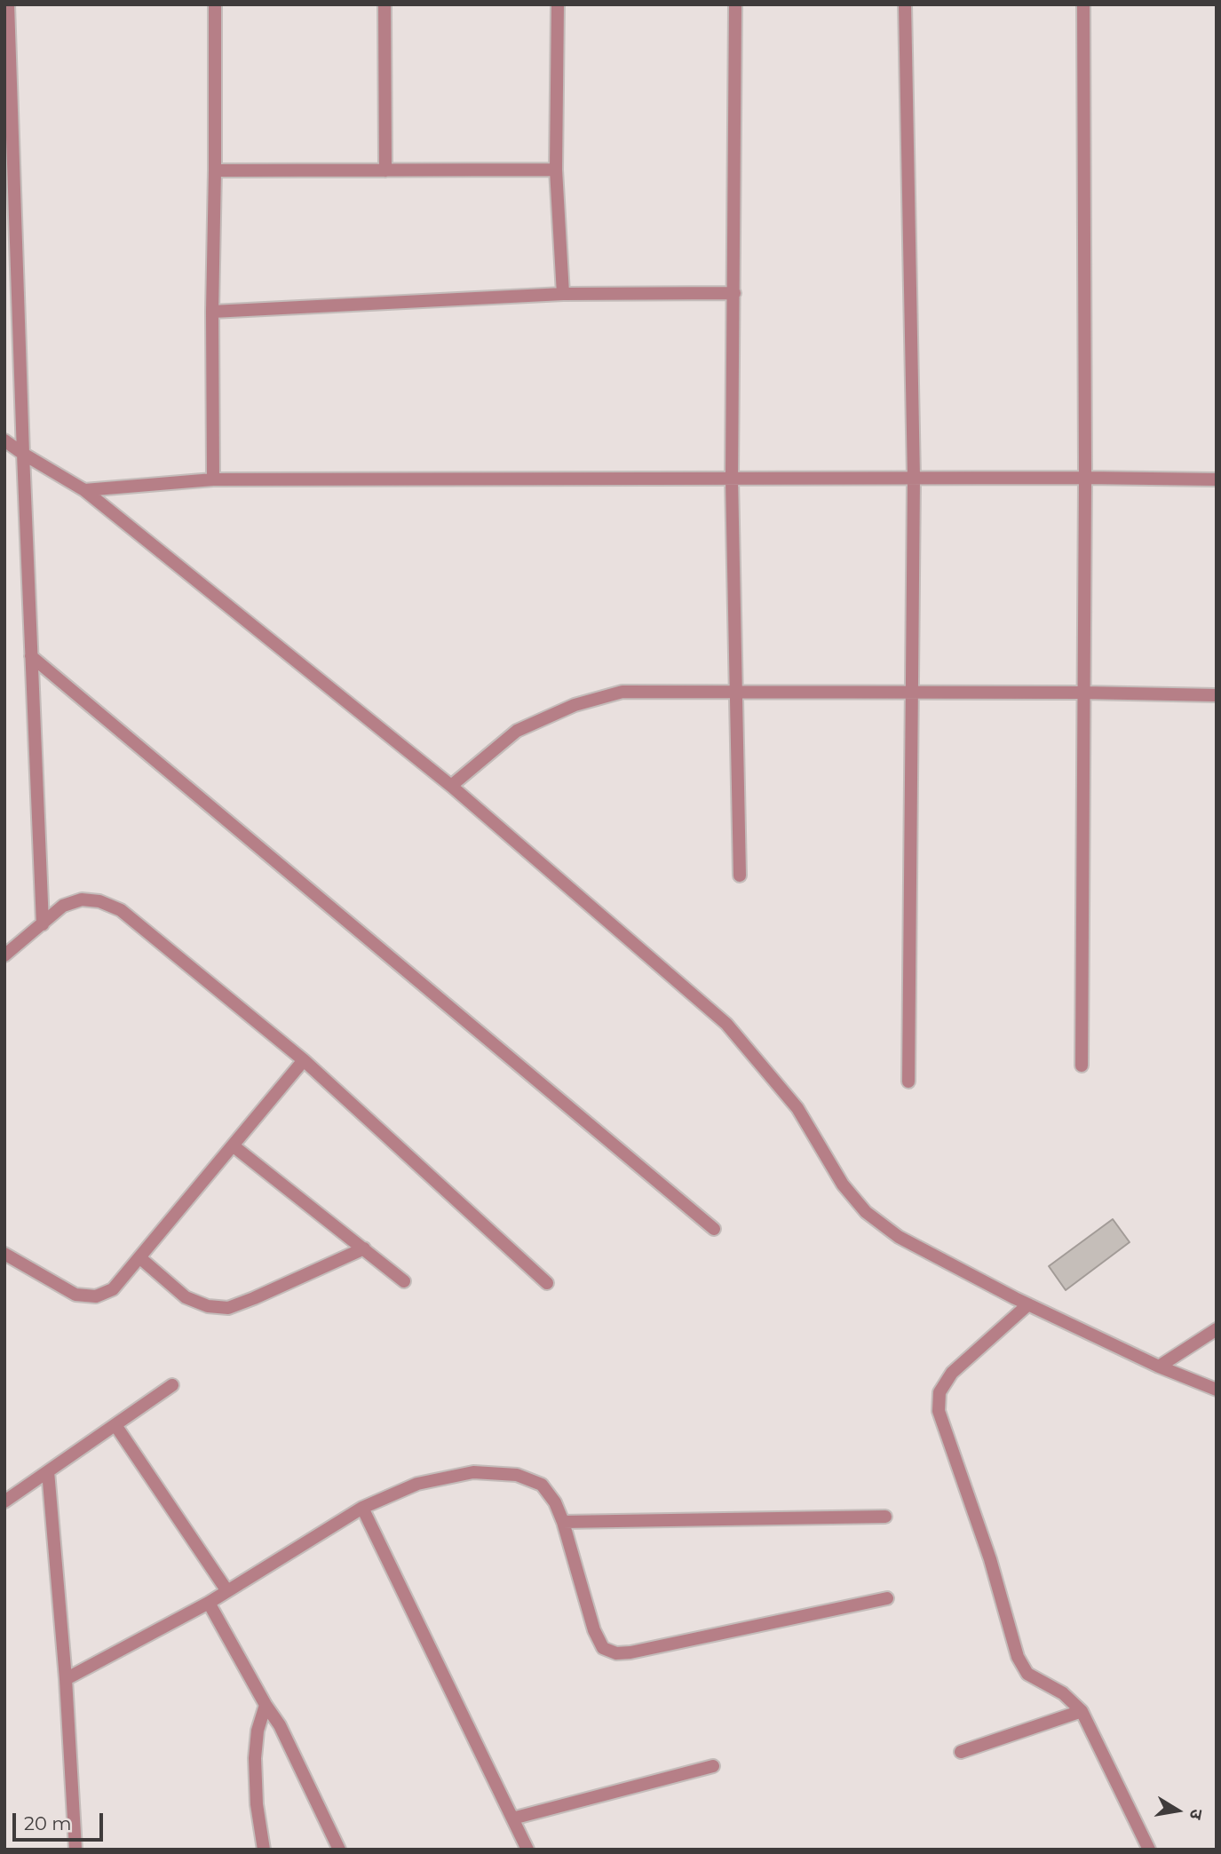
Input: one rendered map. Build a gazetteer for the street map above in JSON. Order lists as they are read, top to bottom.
{
  "scale_bar": "20 m",
  "north": "right"
}
